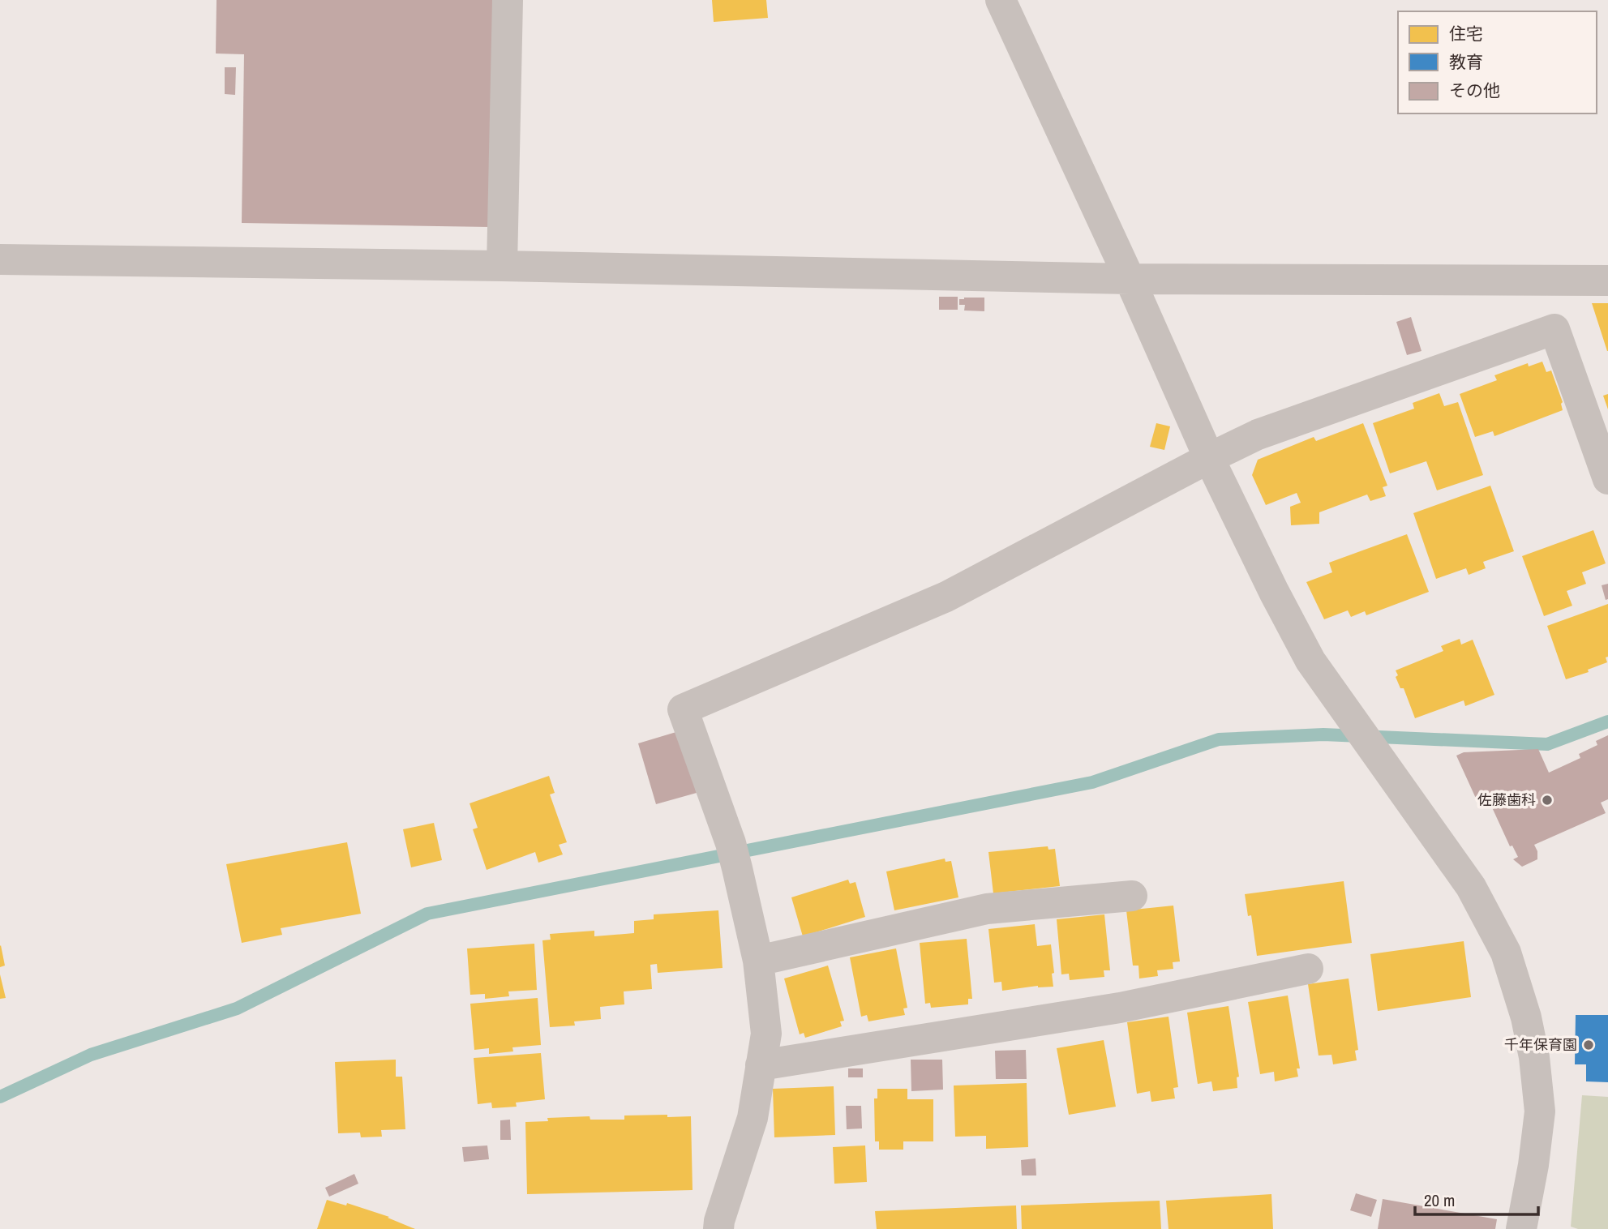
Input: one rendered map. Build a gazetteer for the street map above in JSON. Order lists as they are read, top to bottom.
{
  "places": ["佐藤歯科", "千年保育園"],
  "legend": ["住宅", "教育", "その他"],
  "scale_bar": "20 m"
}
